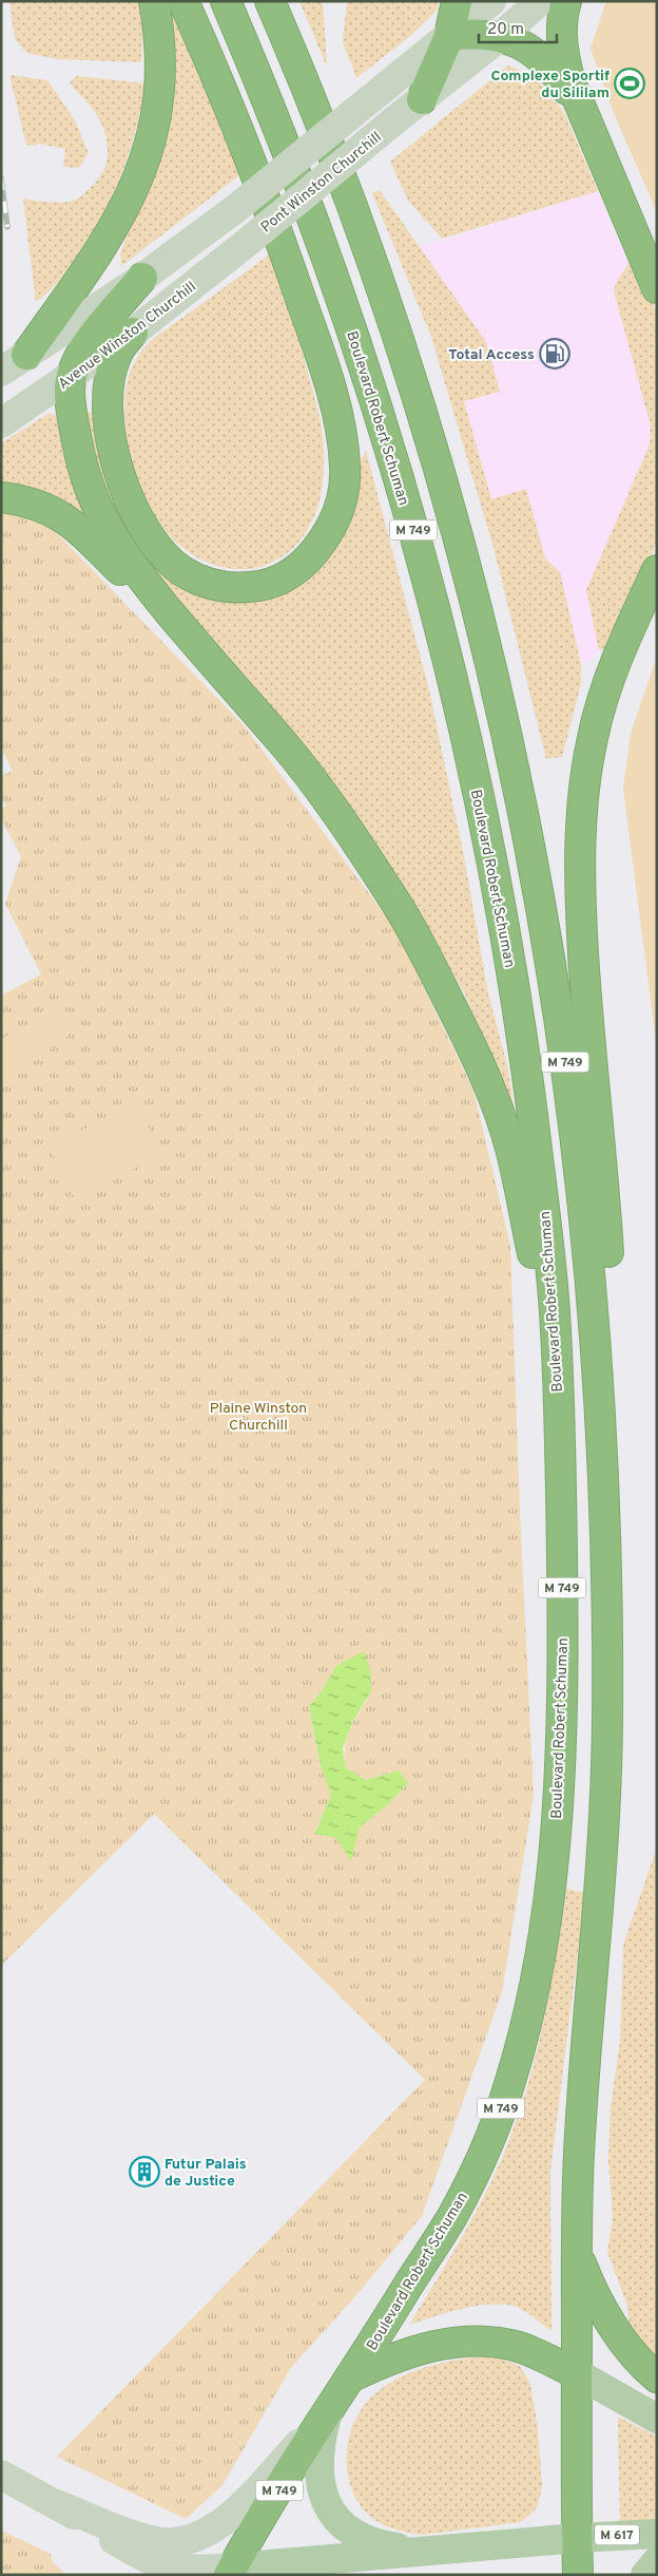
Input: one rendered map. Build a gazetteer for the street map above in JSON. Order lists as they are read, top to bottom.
{
  "streets": {
    "highway": ["Boulevard Robert Schuman", "M 749"],
    "main road": ["M 617"],
    "street": ["Pont Winston Churchill", "Avenue Winston Churchill"]
  },
  "crossings": [
    ["Pont Winston Churchill", "Avenue Winston Churchill"],
    ["M 749", "M 617"]
  ],
  "parks": ["Plaine Winston Churchill"],
  "places": {
    "sports": ["Complexe Sportif du Sililam"],
    "fuel station": ["Total Access"],
    "building": ["Futur Palais de Justice"]
  },
  "scale_bar": "20 m"
}
